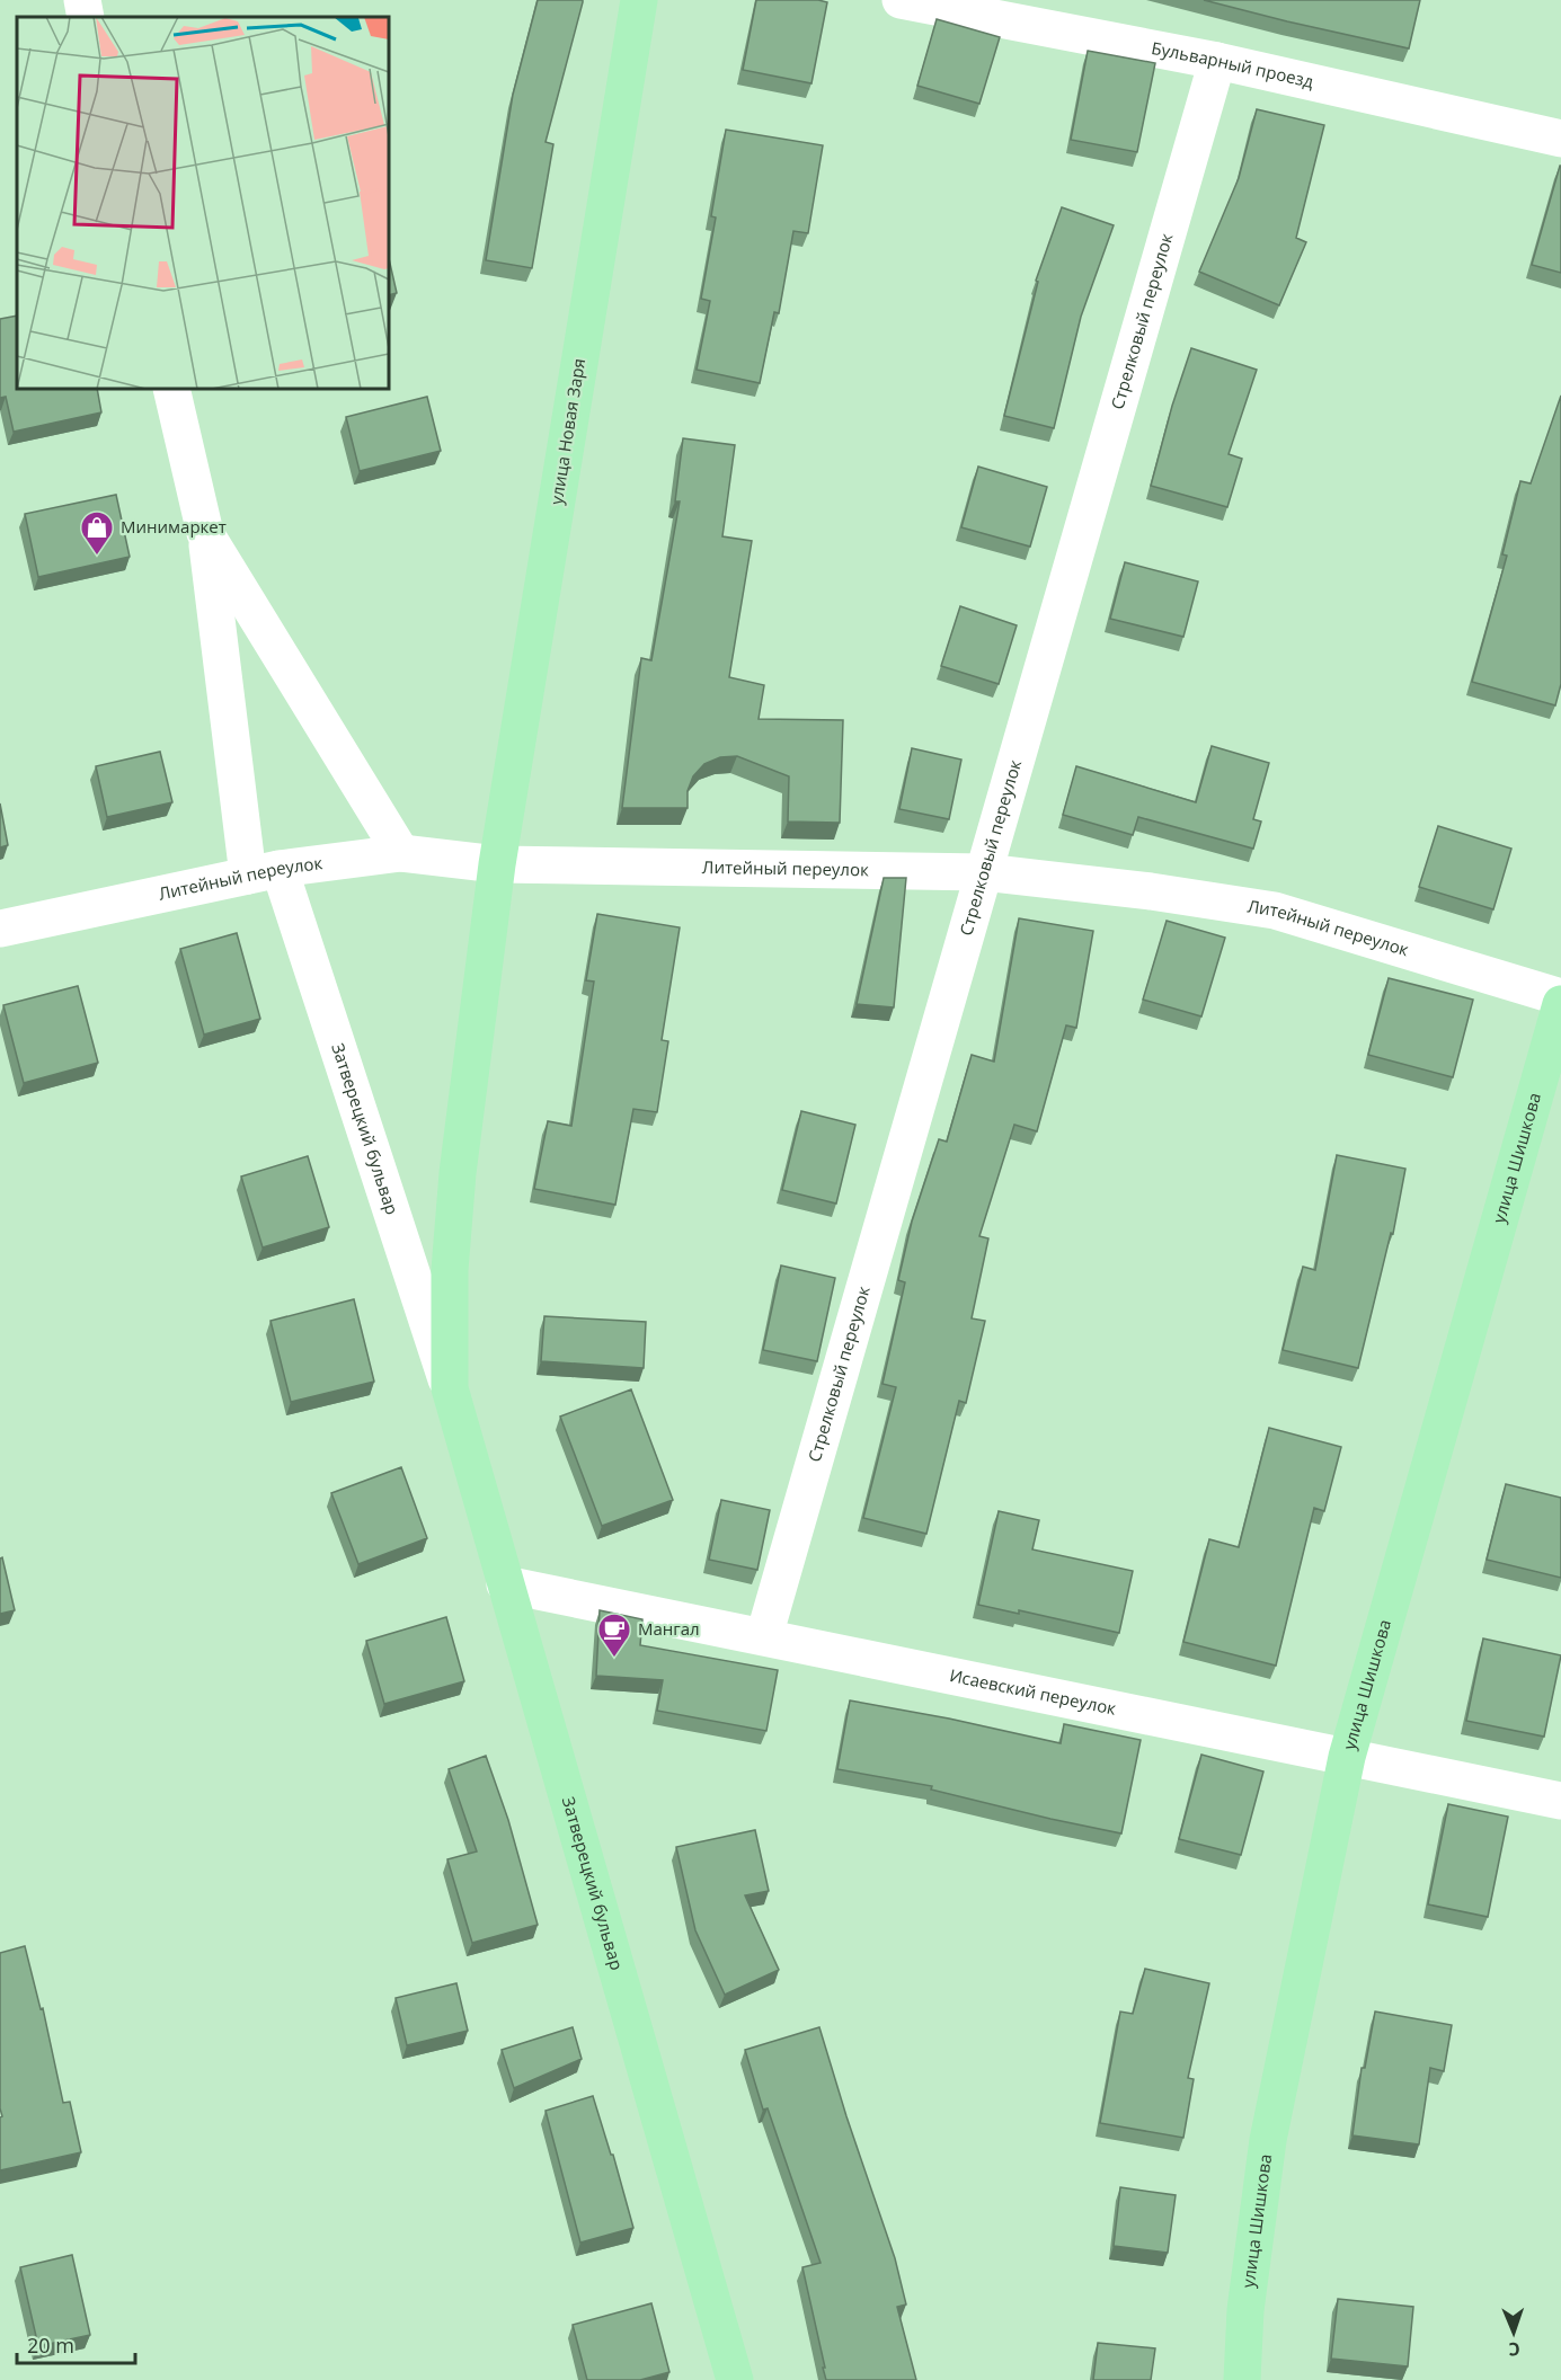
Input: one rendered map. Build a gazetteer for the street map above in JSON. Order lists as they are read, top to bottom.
{
  "streets": {
    "main road": ["улица Новая Заря", "Затверецкий бульвар", "улица Шишкова"],
    "street": [
      "Бульварный проезд",
      "Стрелковый переулок",
      "Литейный переулок",
      "Исаевский переулок"
    ]
  },
  "crossings": [
    ["Бульварный проезд", "Стрелковый переулок"],
    ["Стрелковый переулок", "Литейный переулок"],
    ["Стрелковый переулок", "Исаевский переулок"],
    ["улица Новая Заря", "Литейный переулок"],
    ["улица Новая Заря", "Затверецкий бульвар"],
    ["Литейный переулок", "Затверецкий бульвар"],
    ["Затверецкий бульвар", "Исаевский переулок"],
    ["улица Шишкова", "Исаевский переулок"]
  ],
  "places": {
    "shop": ["Минимаркет"],
    "cafe": ["Мангал"]
  },
  "scale_bar": "20 m",
  "north": "bottom"
}
